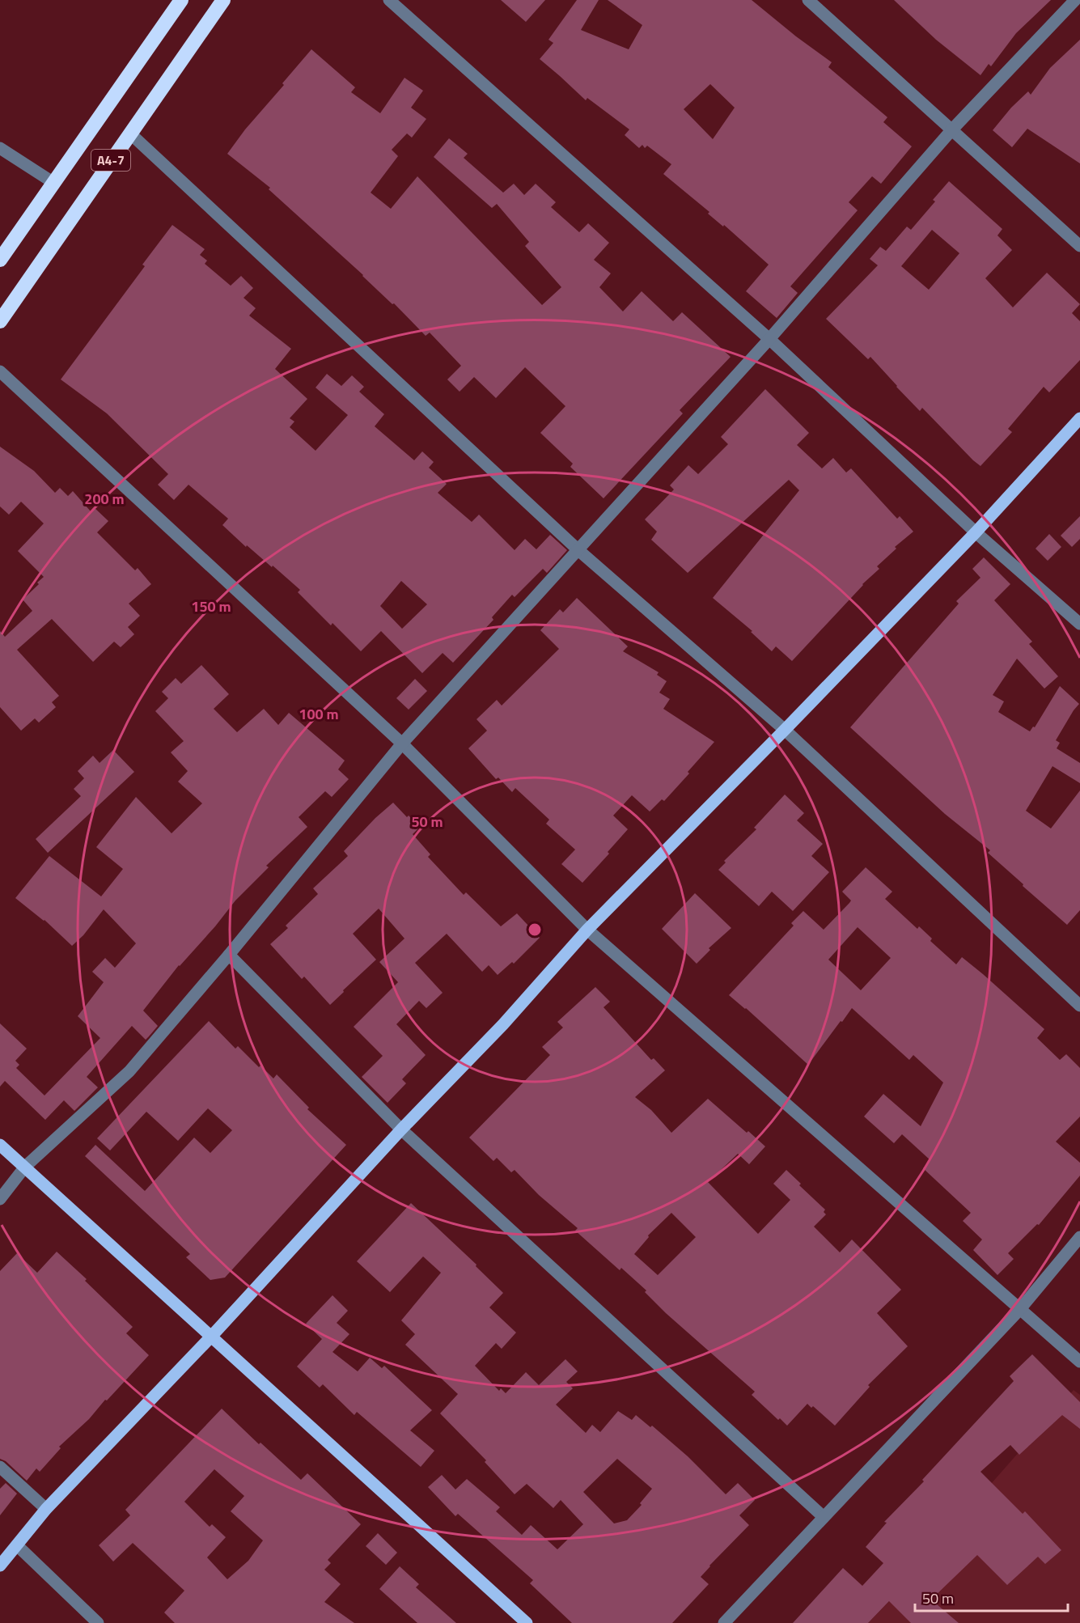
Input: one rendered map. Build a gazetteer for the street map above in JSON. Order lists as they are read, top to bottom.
{
  "streets": {
    "highway": ["A4-7"]
  },
  "scale_bar": "50 m",
  "rings": [
    "200 m",
    "150 m",
    "100 m",
    "50 m"
  ]
}
